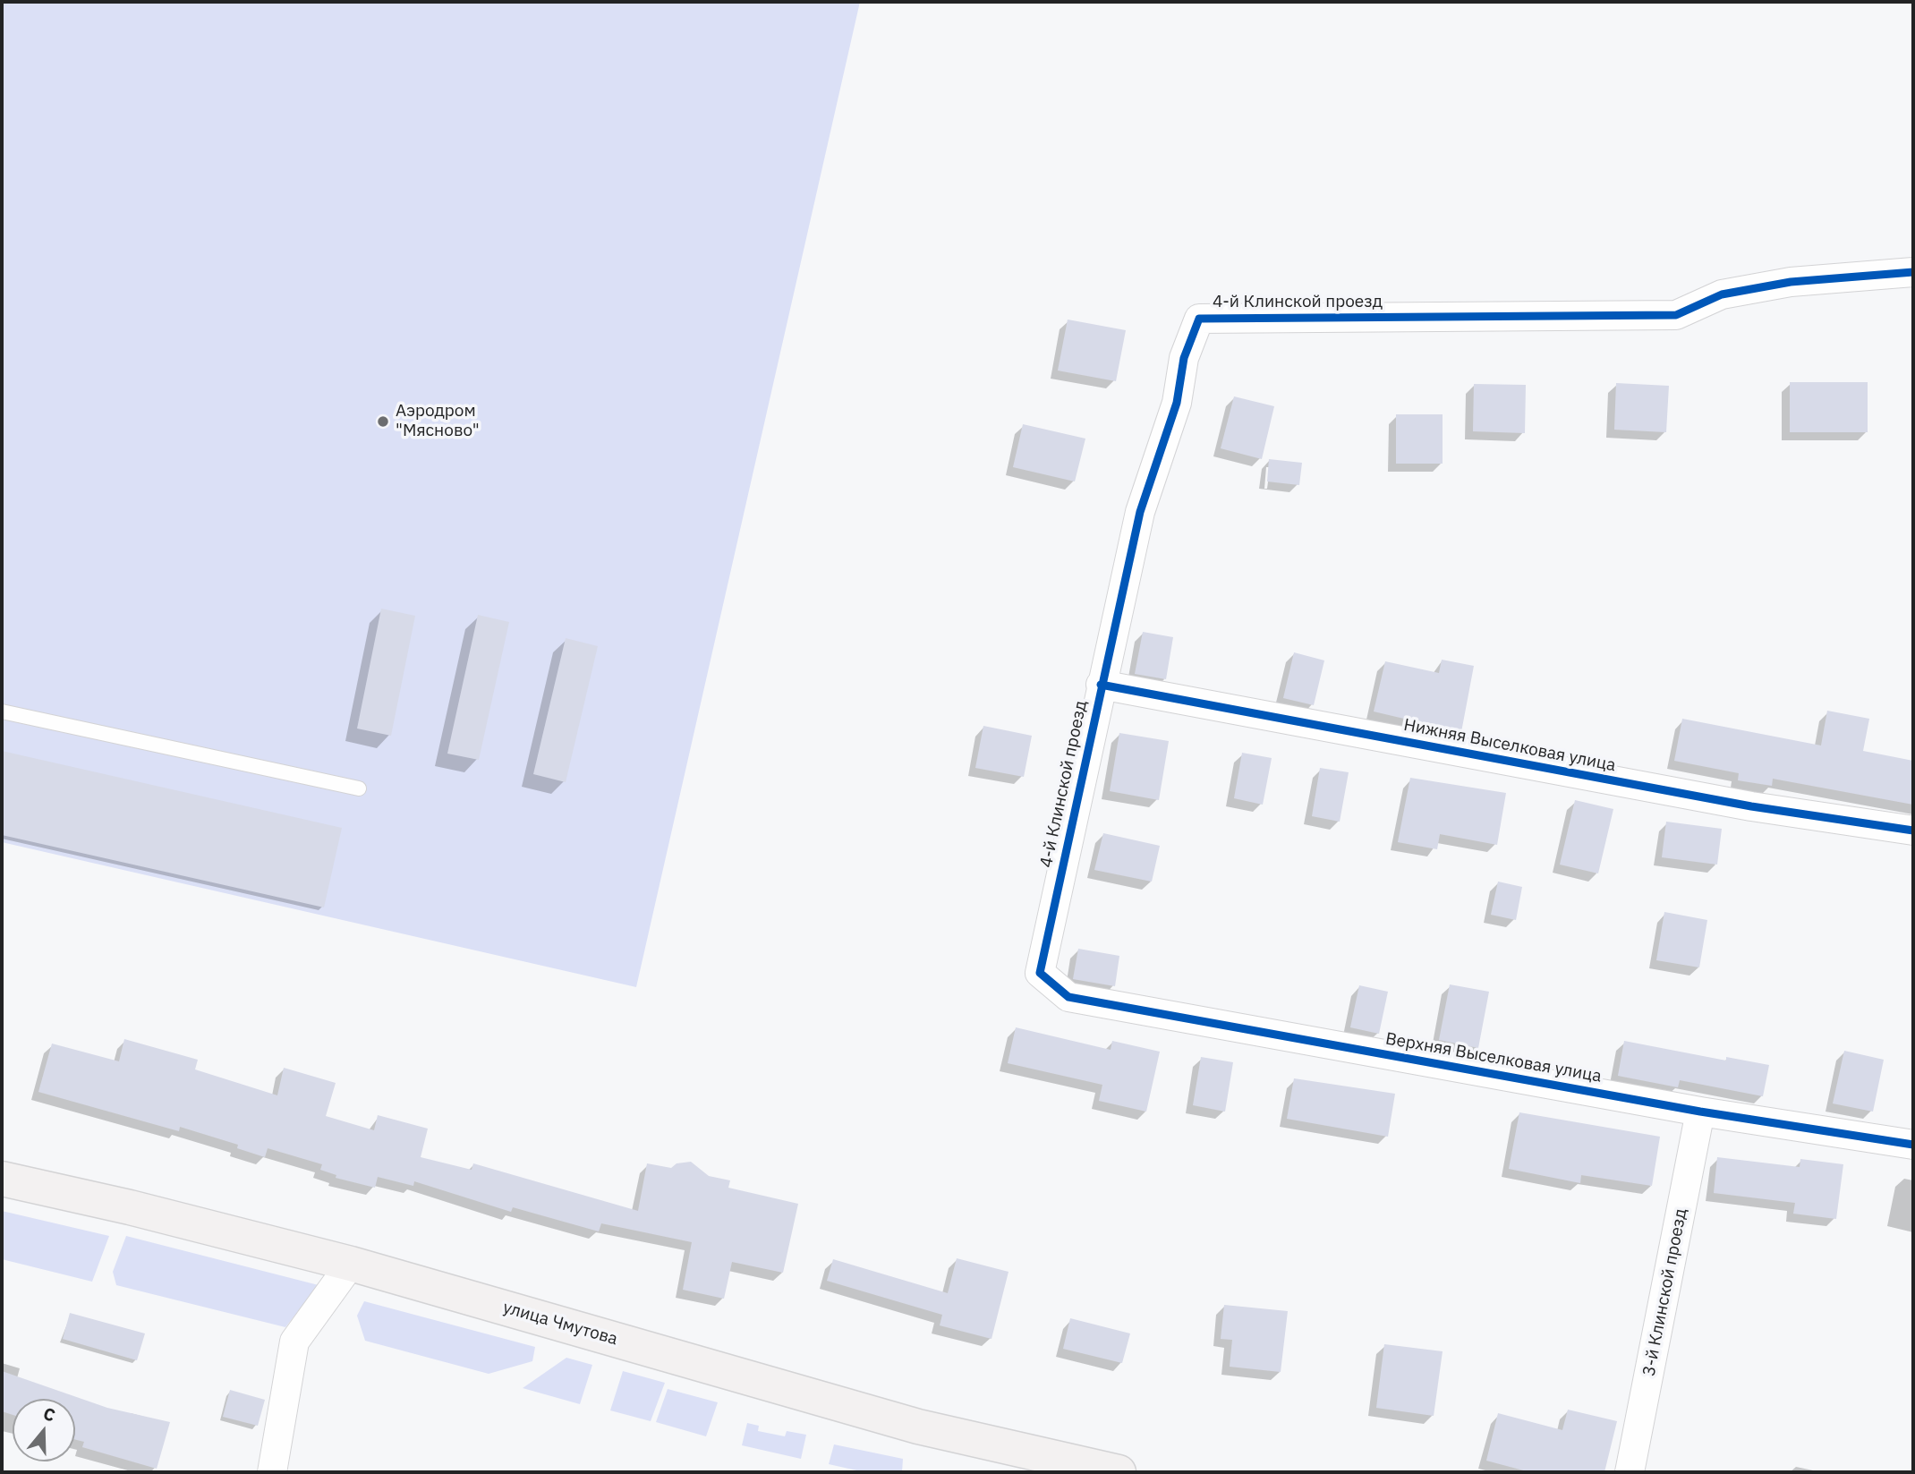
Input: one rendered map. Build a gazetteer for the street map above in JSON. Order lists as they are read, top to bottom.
{
  "streets": {
    "main road": ["улица Чмутова"],
    "street": [
      "4-й Клинской проезд",
      "Нижняя Выселковая улица",
      "Верхняя Выселковая улица",
      "3-й Клинской проезд"
    ]
  },
  "crossings": [
    ["4-й Клинской проезд", "Нижняя Выселковая улица"],
    ["4-й Клинской проезд", "Верхняя Выселковая улица"],
    ["Верхняя Выселковая улица", "3-й Клинской проезд"]
  ],
  "places": ["Аэродром \"Мясново\""],
  "north": "top"
}
